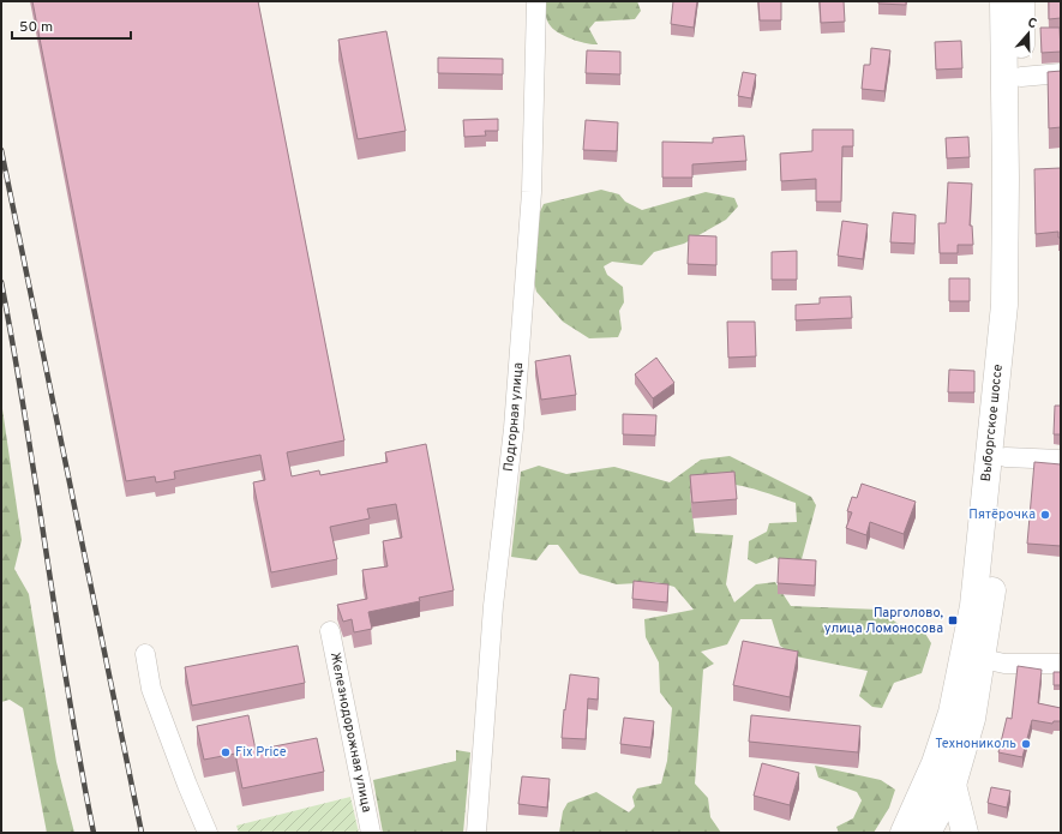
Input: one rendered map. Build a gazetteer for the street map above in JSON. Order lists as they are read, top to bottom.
{
  "streets": {
    "main road": ["Выборгское шоссе"],
    "street": ["Подгорная улица", "Железнодорожная улица"]
  },
  "places": {
    "other": ["Пятёрочка", "Технониколь", "Fix Price"],
    "transit": ["Парголово, улица Ломоносова"]
  },
  "scale_bar": "50 m",
  "north": "top"
}
